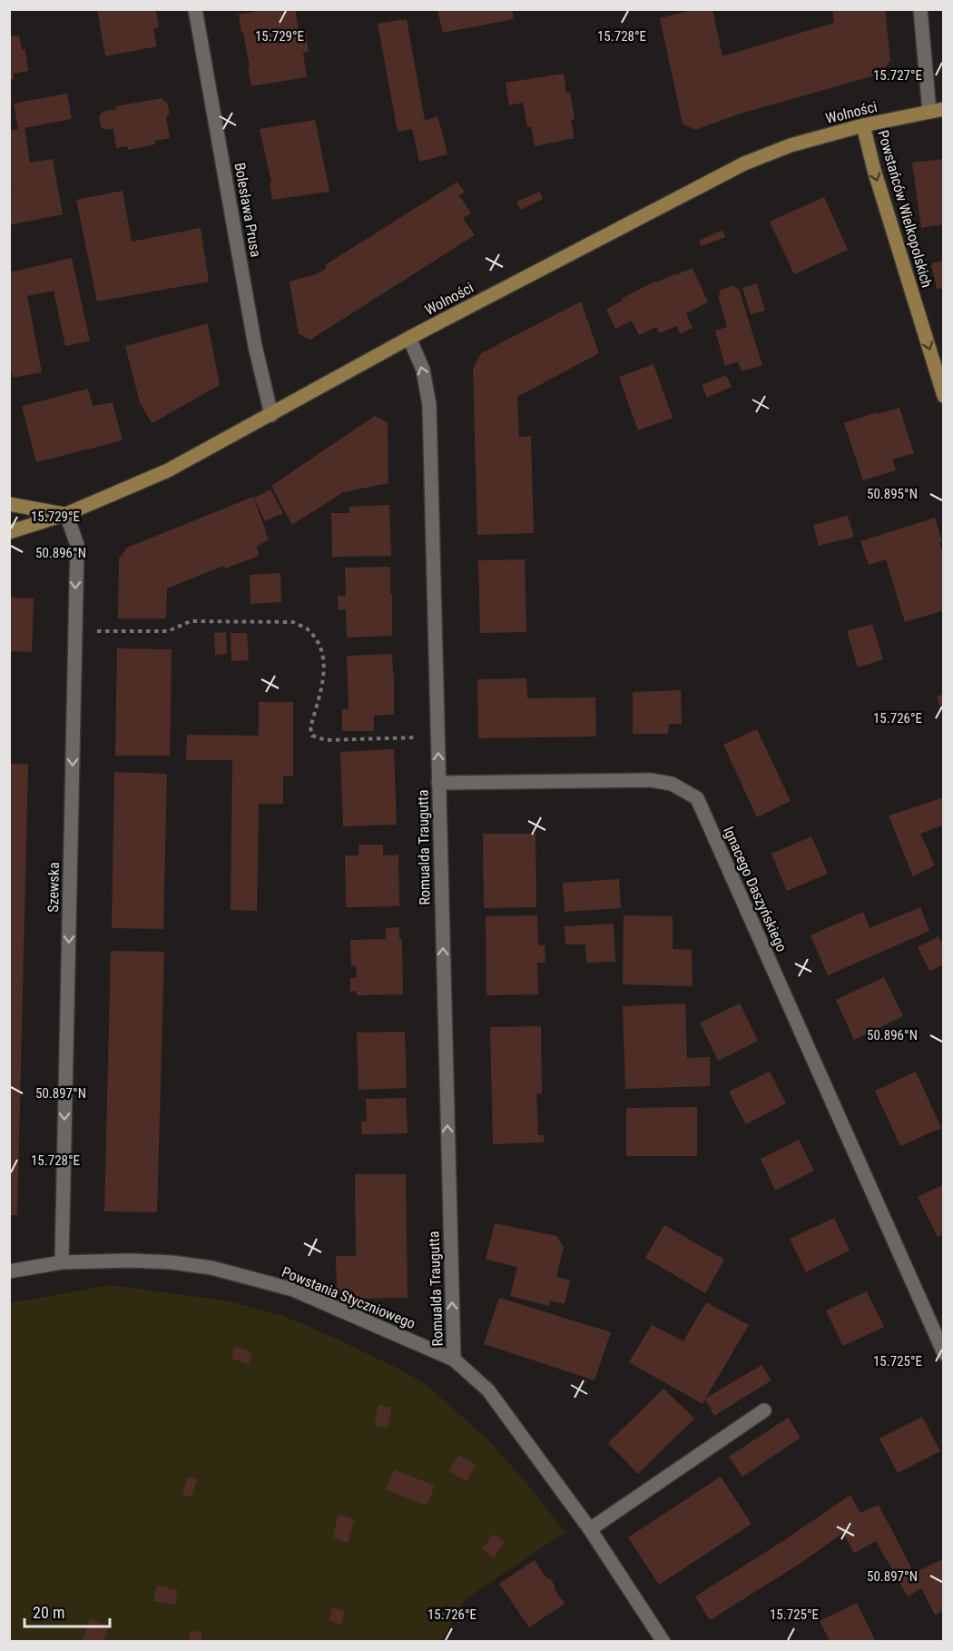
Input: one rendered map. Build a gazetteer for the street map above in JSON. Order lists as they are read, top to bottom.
{
  "streets": {
    "street": [
      "Wolności",
      "Powstańców Wielkopolskich",
      "Bolesława Prusa",
      "Romualda Traugutta",
      "Szewska",
      "Ignacego Daszyńskiego",
      "Powstania Styczniowego"
    ]
  },
  "crossings": [
    ["Wolności", "Powstańców Wielkopolskich"],
    ["Wolności", "Bolesława Prusa"],
    ["Wolności", "Romualda Traugutta"],
    ["Wolności", "Szewska"],
    ["Romualda Traugutta", "Ignacego Daszyńskiego"],
    ["Romualda Traugutta", "Powstania Styczniowego"],
    ["Szewska", "Powstania Styczniowego"]
  ],
  "one_way": ["Powstańców Wielkopolskich", "Romualda Traugutta", "Szewska"],
  "scale_bar": "20 m",
  "coordinates": [
    "15.729°E",
    "15.728°E",
    "15.727°E",
    "50.895°N",
    "50.896°N",
    "15.726°E",
    "50.897°N",
    "15.725°E"
  ]
}
